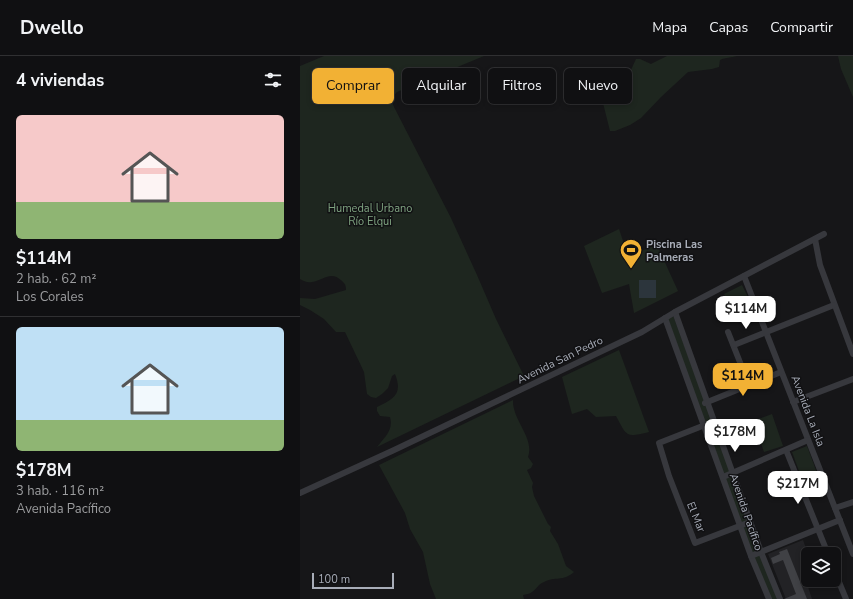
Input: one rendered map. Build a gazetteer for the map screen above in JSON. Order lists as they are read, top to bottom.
{
  "streets": {
    "street": [
      "Avenida San Pedro",
      "Avenida La Isla",
      "Avenida Pacífico",
      "El Mar"
    ]
  },
  "crossings": [
    ["Avenida San Pedro", "Avenida La Isla"],
    ["Avenida San Pedro", "Avenida Pacífico"],
    ["Avenida Pacífico", "El Mar"]
  ],
  "parks": ["Humedal Urbano Río Elqui"],
  "places": {
    "sports": ["Piscina Las Palmeras"]
  },
  "scale_bar": "100 m",
  "page": {
    "header": "Dwello",
    "nav": ["Mapa", "Capas", "Compartir"],
    "heading": "4 viviendas",
    "chip": [
      "Comprar",
      "Alquilar",
      "Filtros",
      "Nuevo"
    ],
    "list": [
      {
        "name": "$114M",
        "note": "2 hab. · 62 m² · Los Corales"
      },
      {
        "name": "$178M",
        "note": "3 hab. · 116 m² · Avenida Pacífico"
      }
    ],
    "price": [
      "$114M",
      "$114M",
      "$178M",
      "$217M"
    ],
    "scale": "100 m"
  }
}
